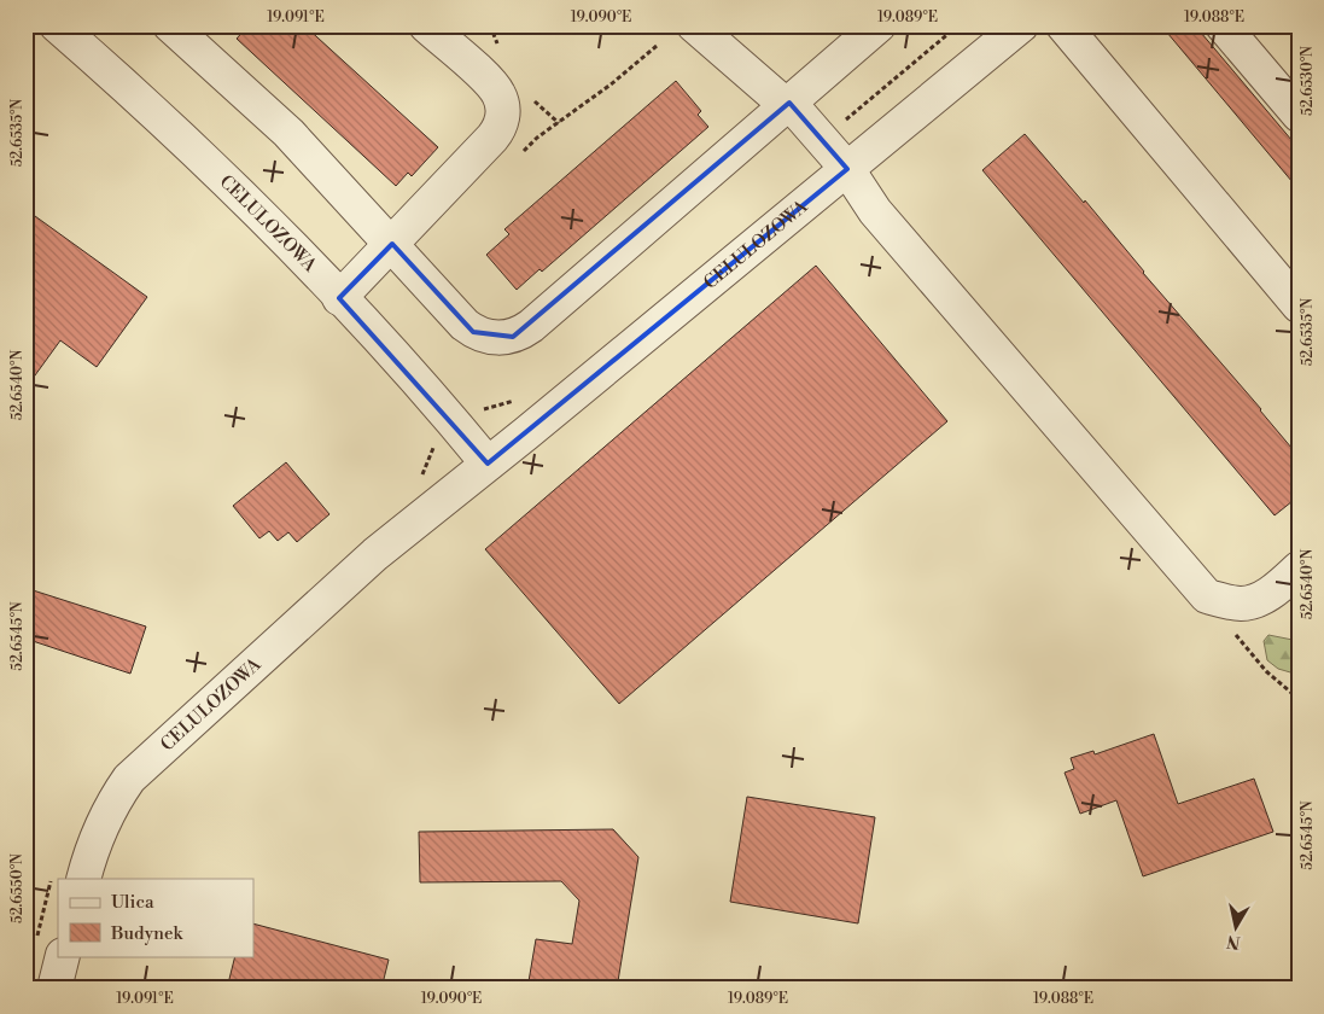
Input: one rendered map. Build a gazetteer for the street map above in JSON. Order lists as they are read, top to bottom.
{
  "streets": {
    "street": ["CELULOZOWA"]
  },
  "legend": ["Ulica", "Budynek"],
  "north": "bottom",
  "coordinates": [
    "19.091°E",
    "19.090°E",
    "19.089°E",
    "19.088°E",
    "52.6530°N",
    "52.6535°N",
    "52.6540°N",
    "52.6545°N",
    "52.6550°N"
  ]
}
